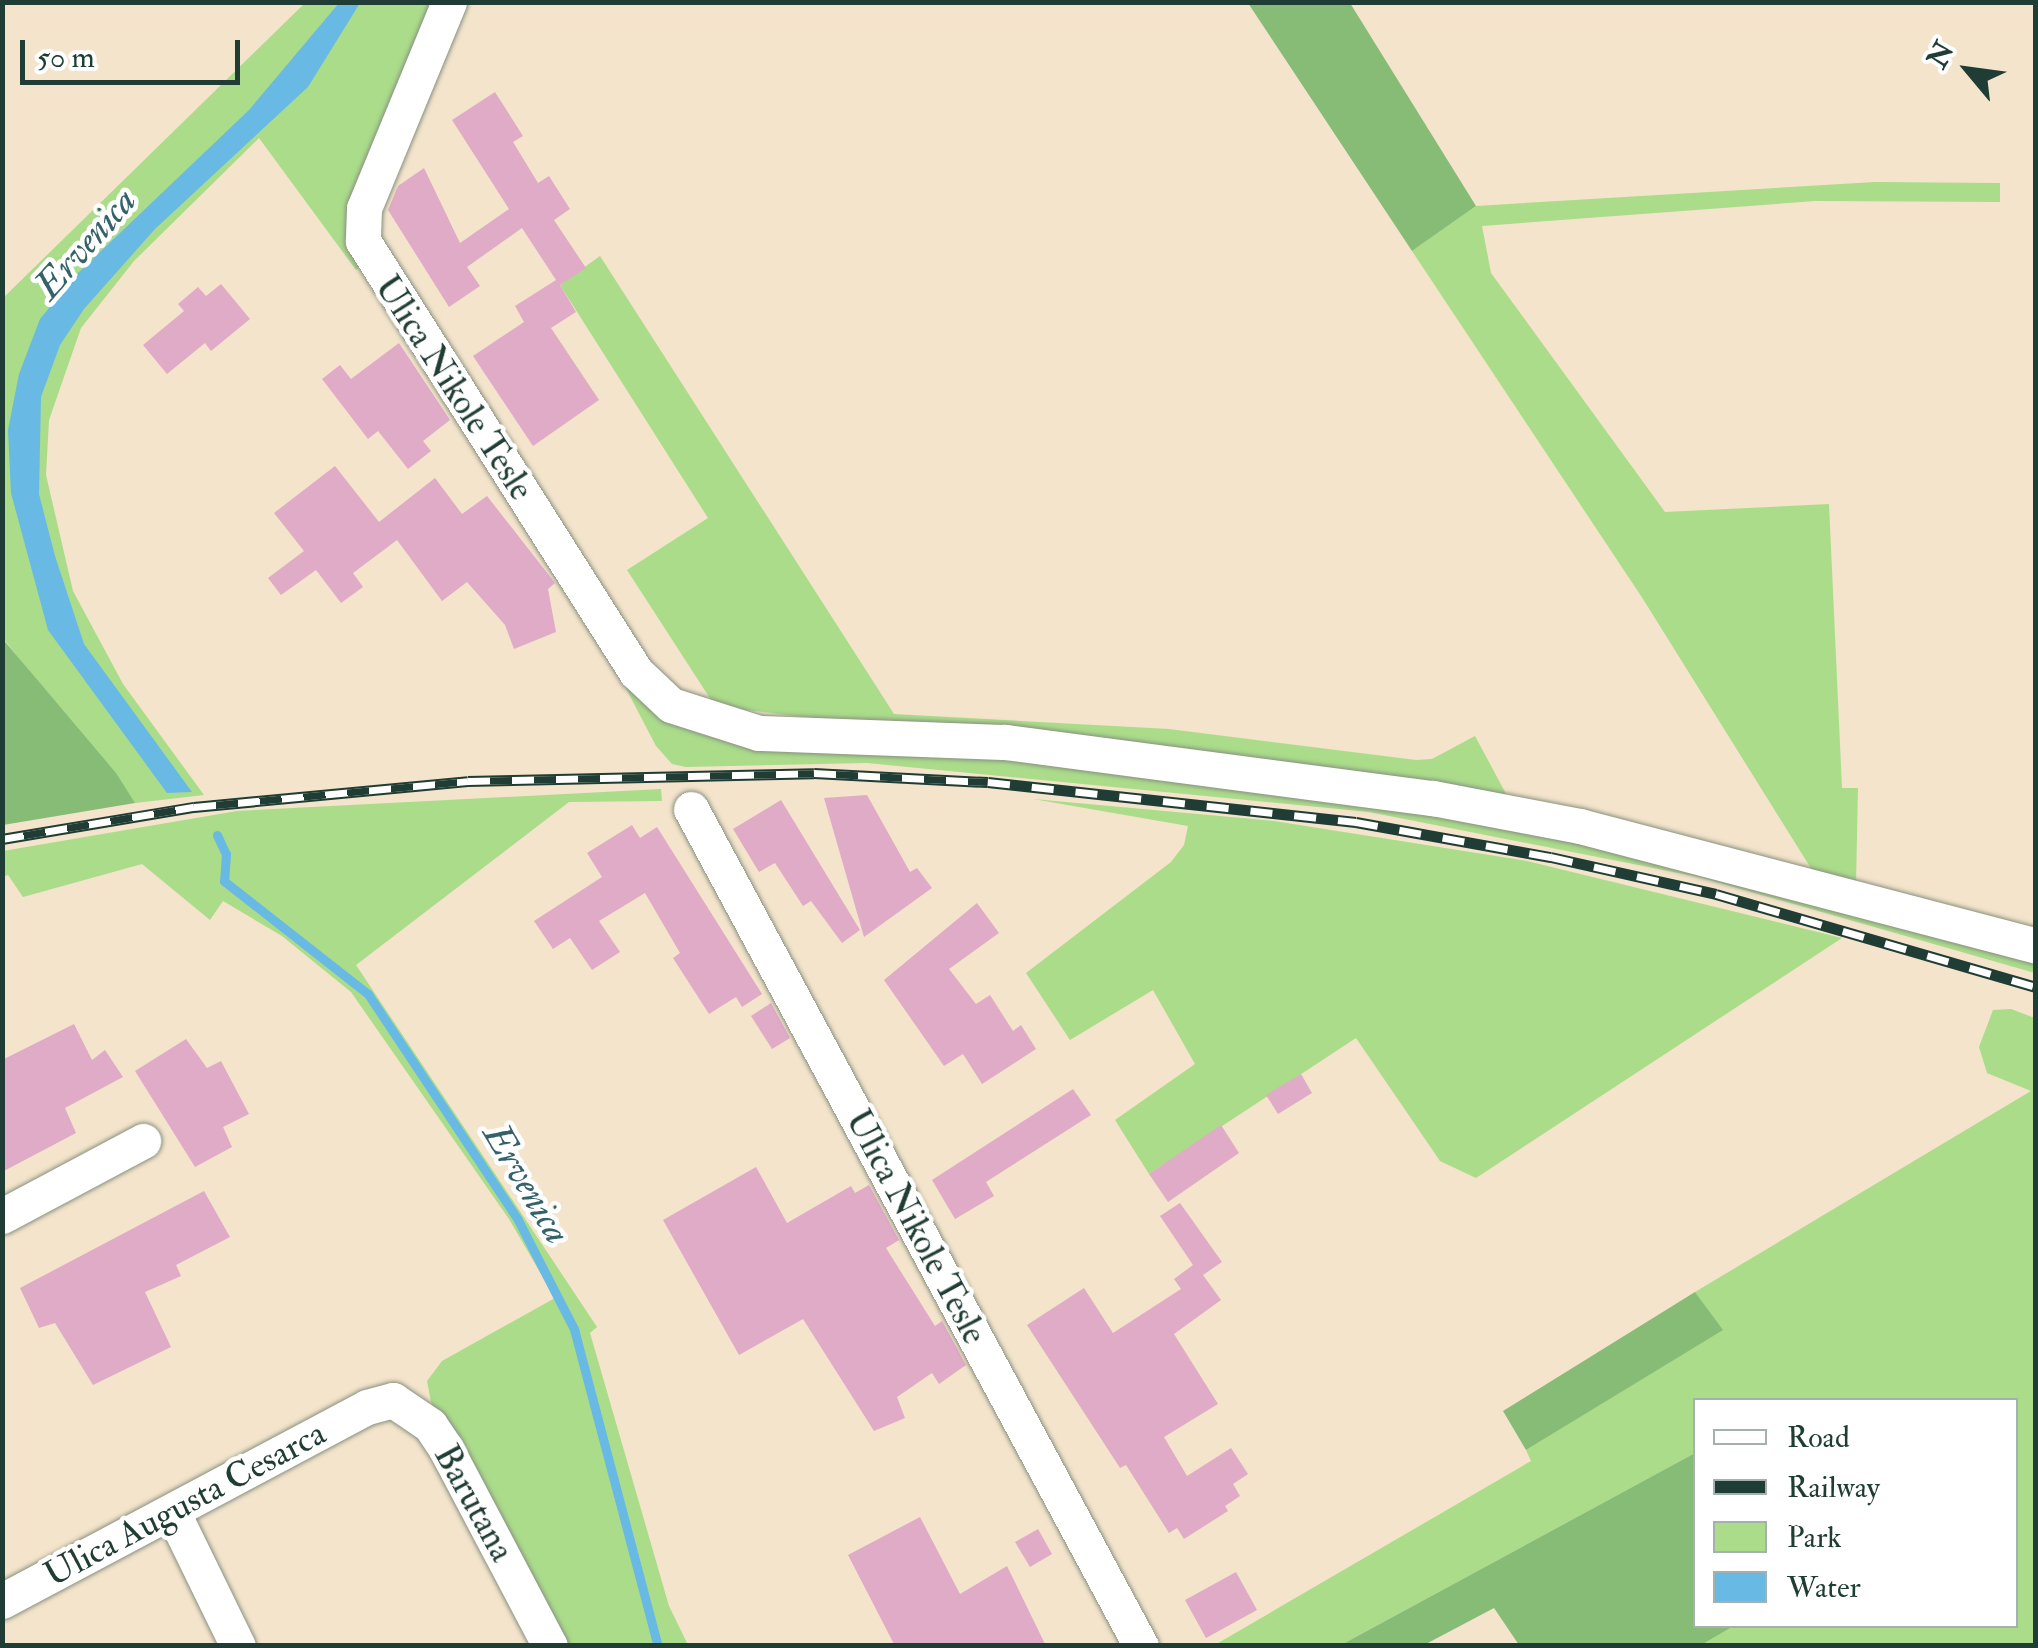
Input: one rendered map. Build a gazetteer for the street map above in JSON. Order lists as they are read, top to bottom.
{
  "streets": {
    "street": ["Ulica Nikole Tesle", "Barutana", "Ulica Augusta Cesarca"]
  },
  "crossings": [
    ["Barutana", "Ulica Augusta Cesarca"]
  ],
  "water": ["Ervenica"],
  "legend": [
    "Road",
    "Railway",
    "Park",
    "Water"
  ],
  "scale_bar": "50 m",
  "north": "top left"
}
